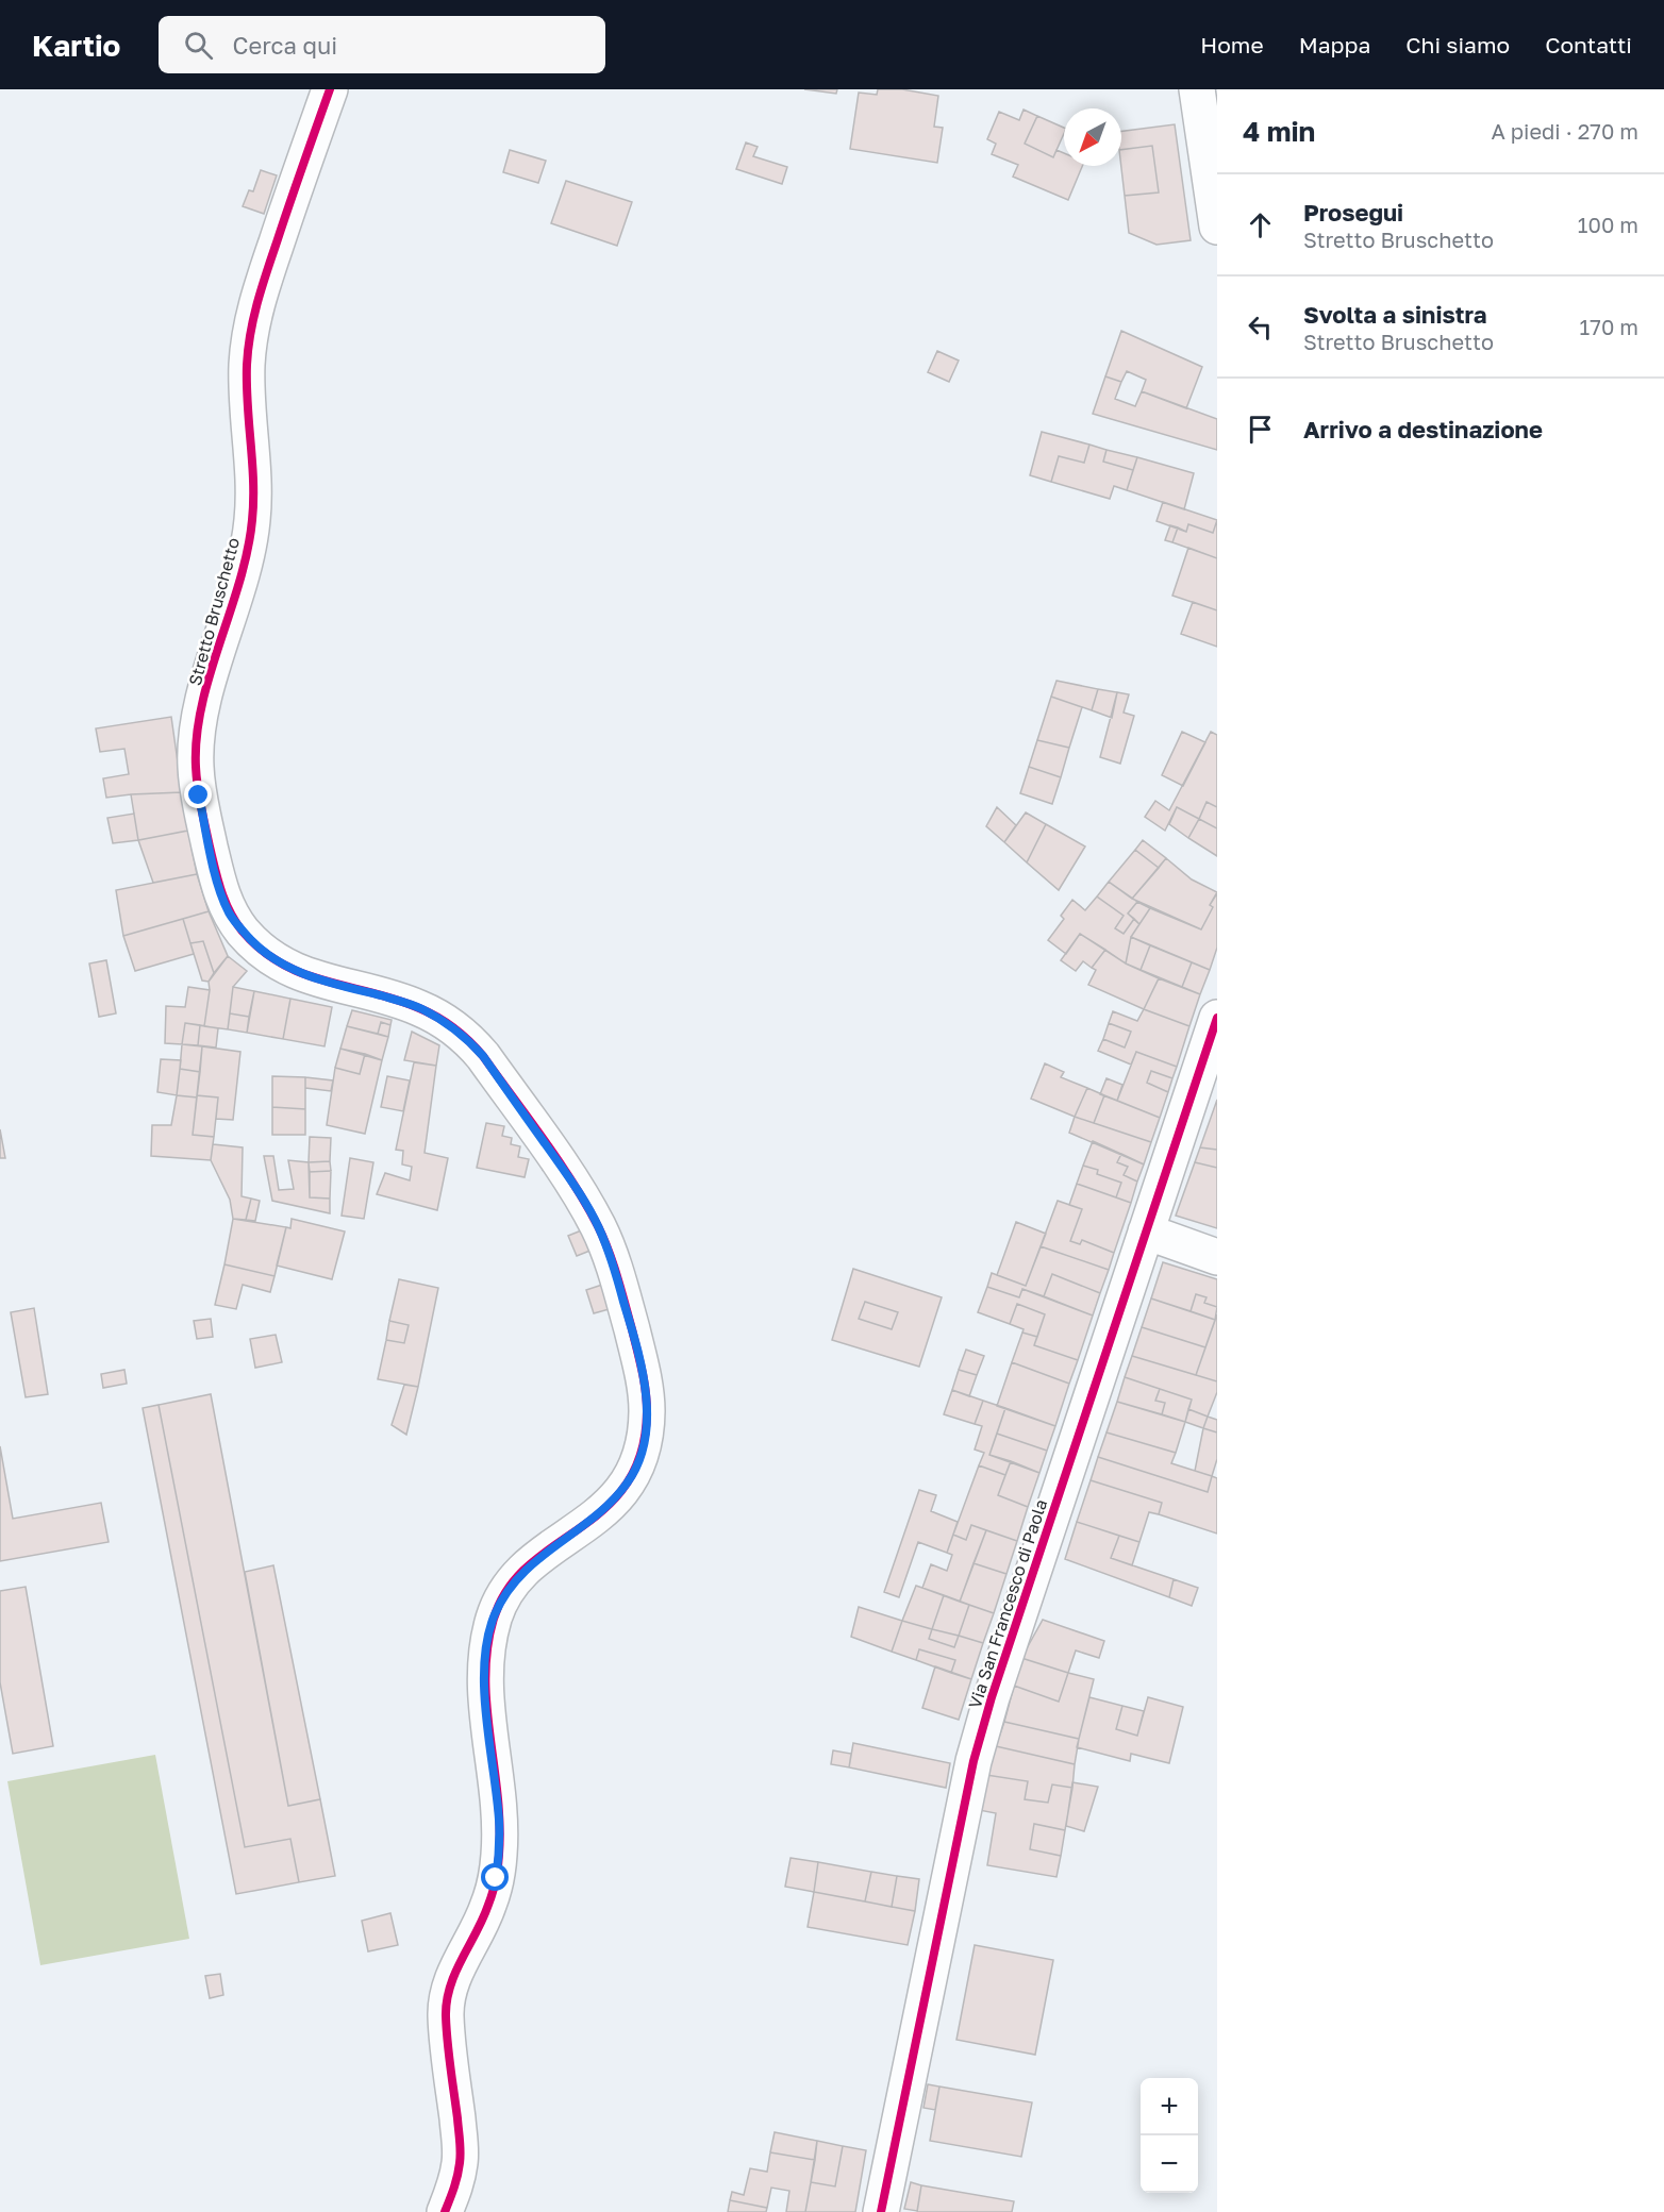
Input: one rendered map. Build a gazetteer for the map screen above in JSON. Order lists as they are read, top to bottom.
{
  "streets": {
    "street": ["Stretto Bruschetto", "Via San Francesco di Paola"]
  },
  "north": "bottom left",
  "page": {
    "header": "Kartio",
    "search": "Cerca qui",
    "nav": [
      "Home",
      "Mappa",
      "Chi siamo",
      "Contatti"
    ],
    "heading": ["4 min", "A piedi · 270 m"],
    "list": [
      ["Prosegui", "Stretto Bruschetto", "100 m"],
      ["Svolta a sinistra", "Stretto Bruschetto", "170 m"],
      "Arrivo a destinazione"
    ],
    "map_buttons": ["+", "−"]
  }
}
